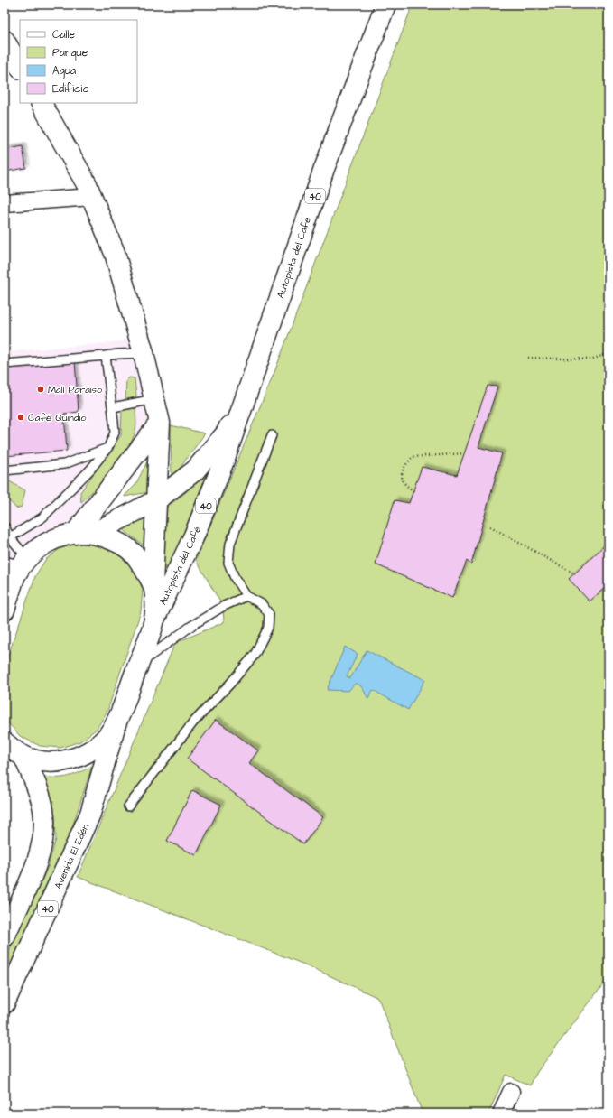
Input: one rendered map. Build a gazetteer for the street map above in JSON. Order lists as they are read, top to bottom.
{
  "streets": {
    "main road": ["40", "Autopista del Café", "Avenida El Edén"]
  },
  "crossings": [
    ["40", "Autopista del Café"],
    ["40", "Avenida El Edén"]
  ],
  "places": ["Mall Paraíso", "Café Quindío"],
  "legend": [
    "Calle",
    "Parque",
    "Agua",
    "Edificio"
  ]
}
